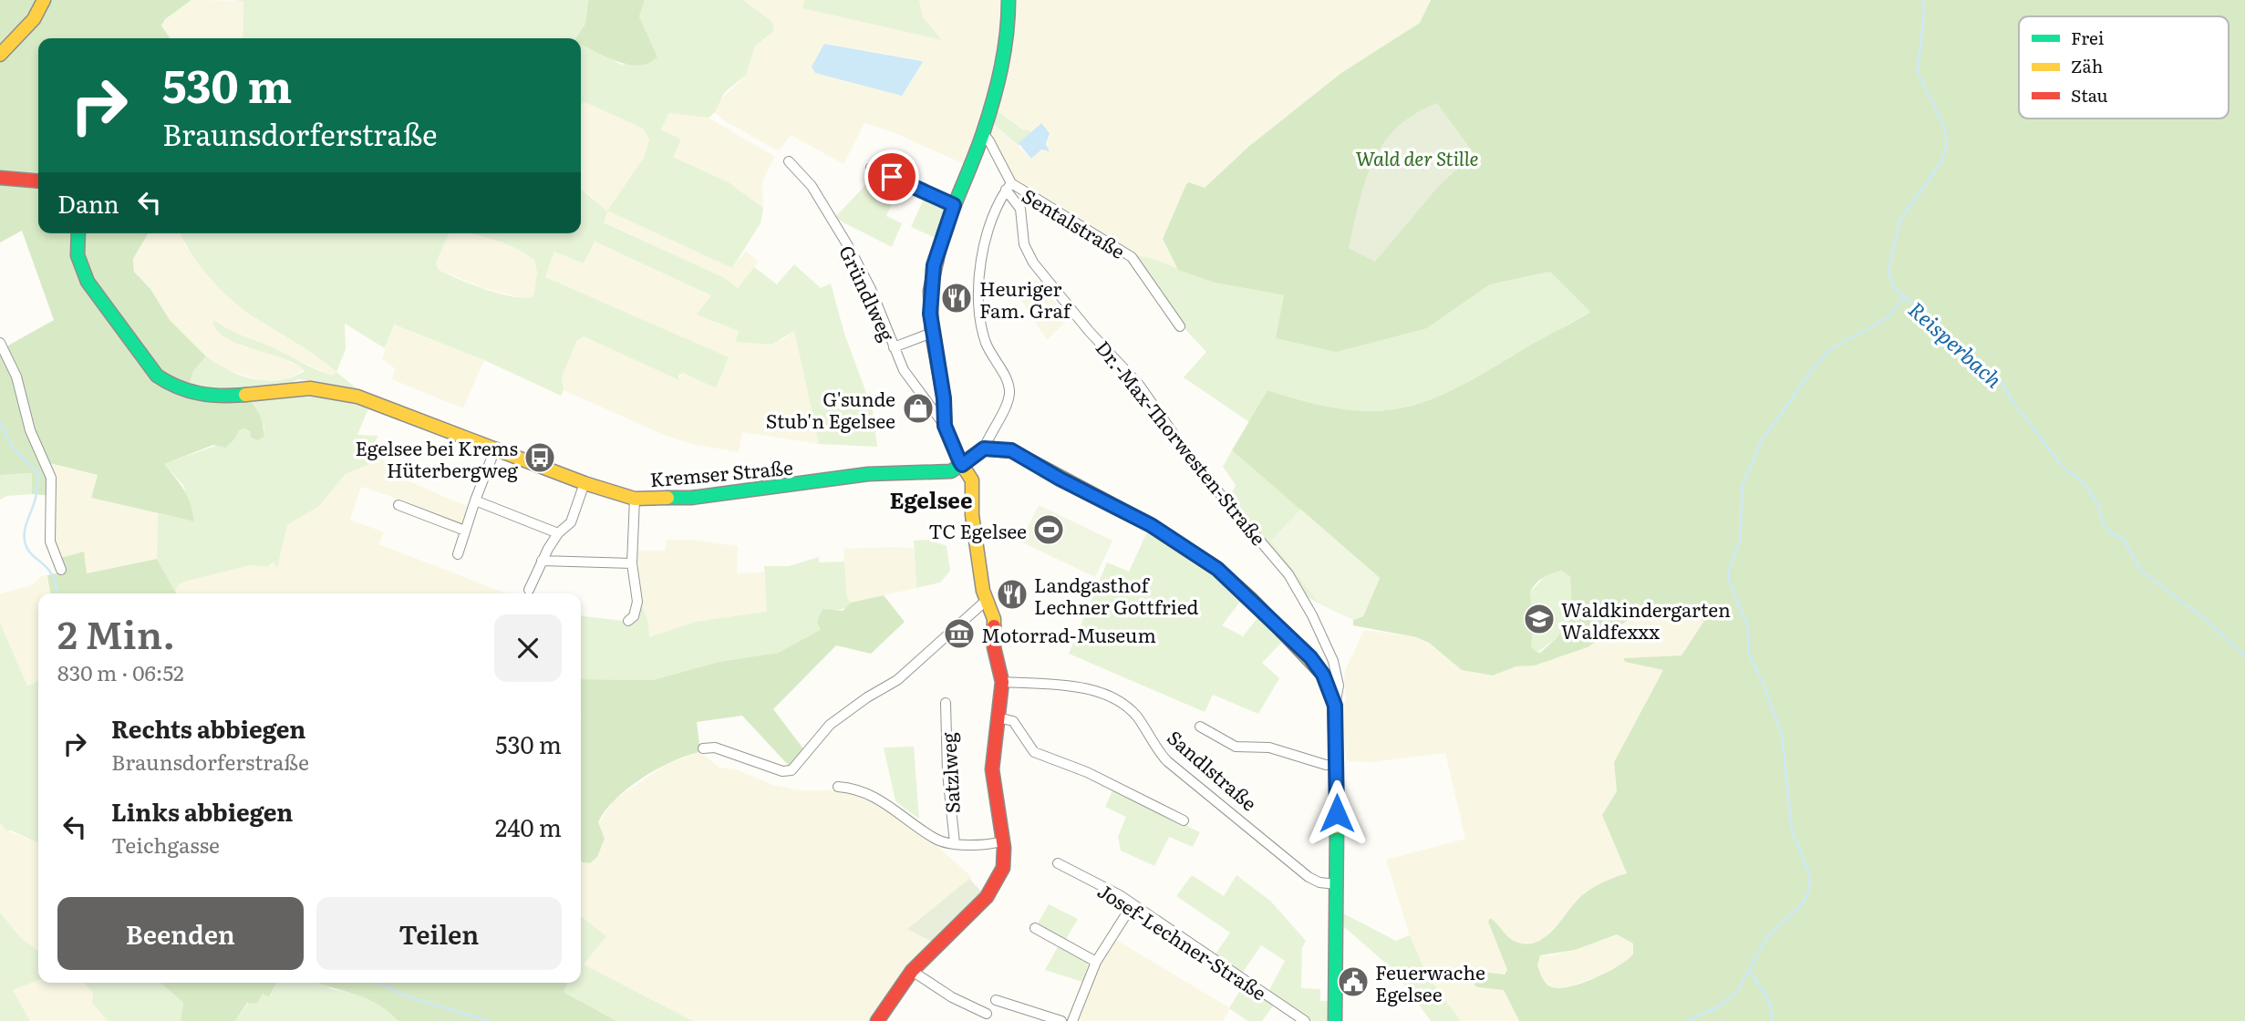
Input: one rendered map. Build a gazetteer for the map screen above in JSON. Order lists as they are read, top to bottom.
{
  "streets": {
    "street": [
      "Sentalstraße",
      "Gründlweg",
      "Dr.-Max-Thorwesten-Straße",
      "Kremser Straße",
      "Sandlstraße",
      "Satzlweg",
      "Josef-Lechner-Straße"
    ]
  },
  "crossings": [
    ["Sentalstraße", "Dr.-Max-Thorwesten-Straße"]
  ],
  "districts": ["Egelsee"],
  "water": ["Reisperbach"],
  "parks": ["Wald der Stille"],
  "places": {
    "restaurant": ["Heuriger Fam. Graf", "Landgasthof Lechner Gottfried"],
    "shop": ["G'sunde Stub'n Egelsee"],
    "bus stop": ["Egelsee bei Krems Hüterbergweg"],
    "sports": ["TC Egelsee"],
    "school or university": ["Waldkindergarten Waldfexxx"],
    "museum": ["Motorrad-Museum"],
    "public building": ["Feuerwache Egelsee"]
  },
  "legend": ["Frei", "Zäh", "Stau"],
  "page": {
    "turn": ["530 m", "Braunsdorferstraße"],
    "then": "Dann",
    "heading": ["2 Min.", "830 m · 06:52"],
    "list": [
      {
        "name": "Rechts abbiegen",
        "note": "Braunsdorferstraße",
        "value": "530 m"
      },
      {
        "name": "Links abbiegen",
        "note": "Teichgasse",
        "value": "240 m"
      }
    ],
    "buttons": ["Beenden", "Teilen"]
  }
}
